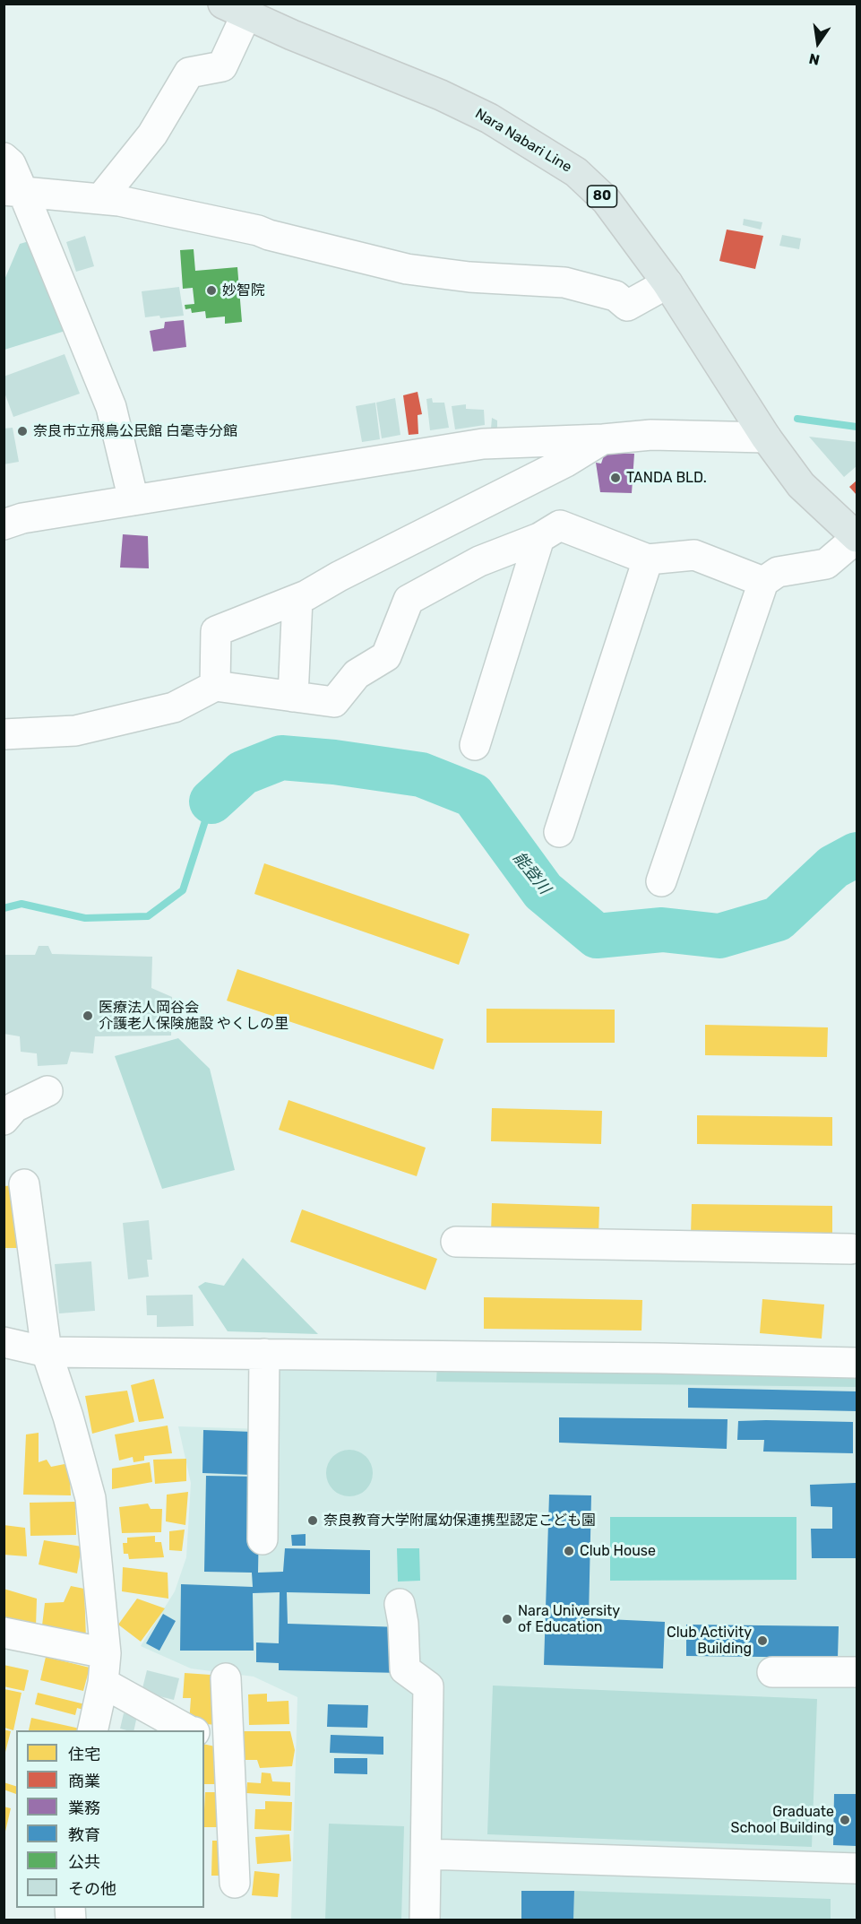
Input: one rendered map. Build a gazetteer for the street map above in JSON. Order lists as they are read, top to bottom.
{
  "streets": {
    "main road": ["Nara Nabari Line", "80"]
  },
  "water": ["能登川"],
  "places": [
    "妙智院",
    "奈良市立飛鳥公民館 白毫寺分館",
    "TANDA BLD.",
    "医療法人岡谷会 介護老人保険施設 やくしの里",
    "奈良教育大学附属幼保連携型認定こども園",
    "Club House",
    "Nara University of Education",
    "Club Activity Building",
    "Graduate School Building"
  ],
  "legend": [
    "住宅",
    "商業",
    "業務",
    "教育",
    "公共",
    "その他"
  ],
  "north": "bottom"
}
